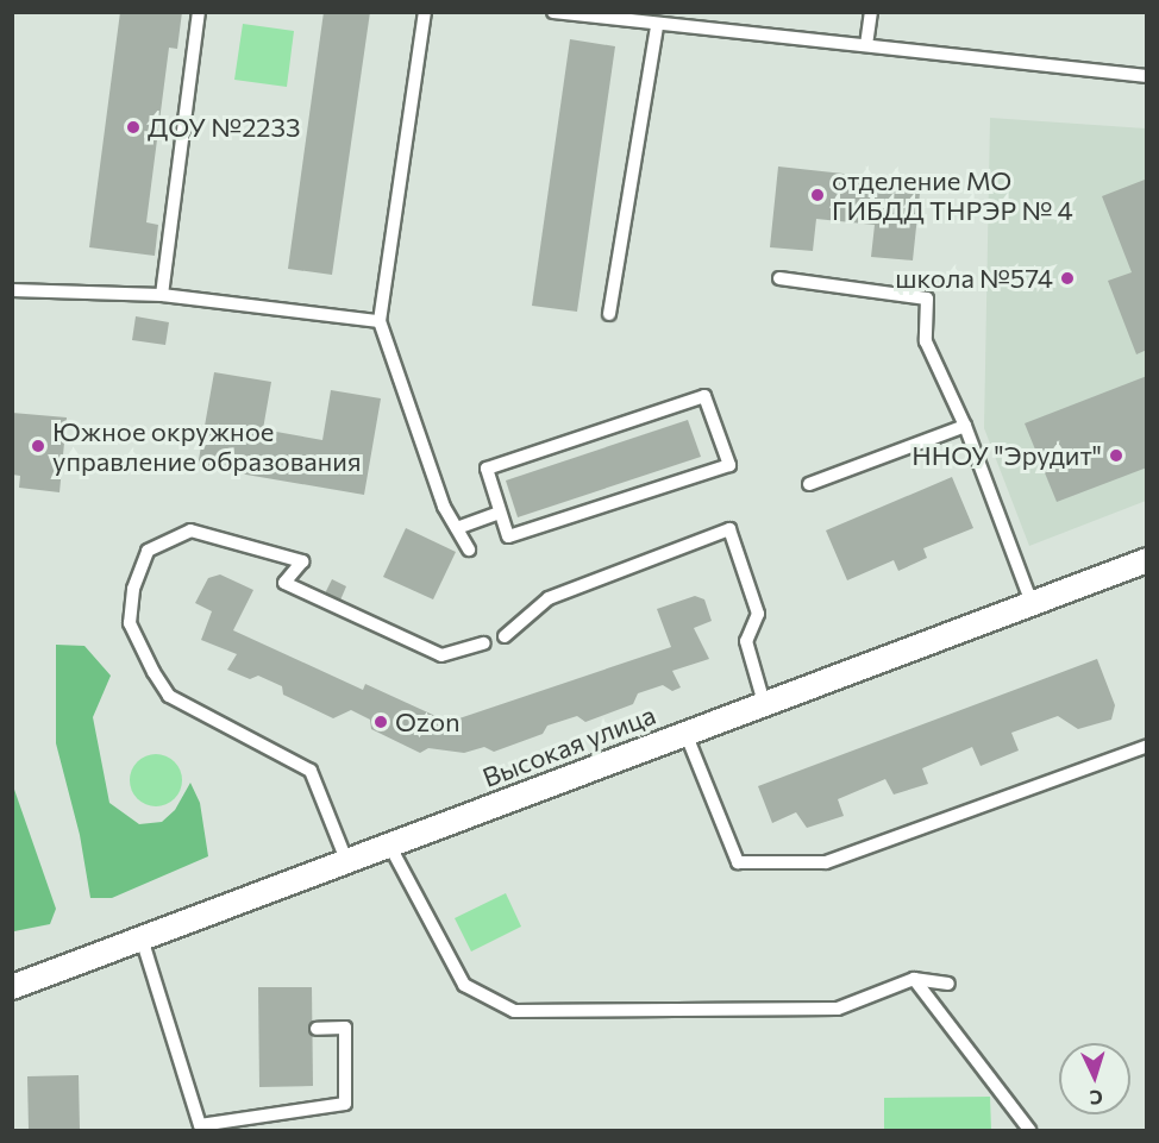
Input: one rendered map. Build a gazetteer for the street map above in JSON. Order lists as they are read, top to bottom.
{
  "streets": {
    "street": ["Высокая улица"]
  },
  "places": [
    "ДОУ №2233",
    "отделение МО ГИБДД ТНРЭР № 4",
    "школа №574",
    "Южное окружное управление образования",
    "ННОУ \"Эрудит\"",
    "Ozon"
  ],
  "north": "bottom"
}
